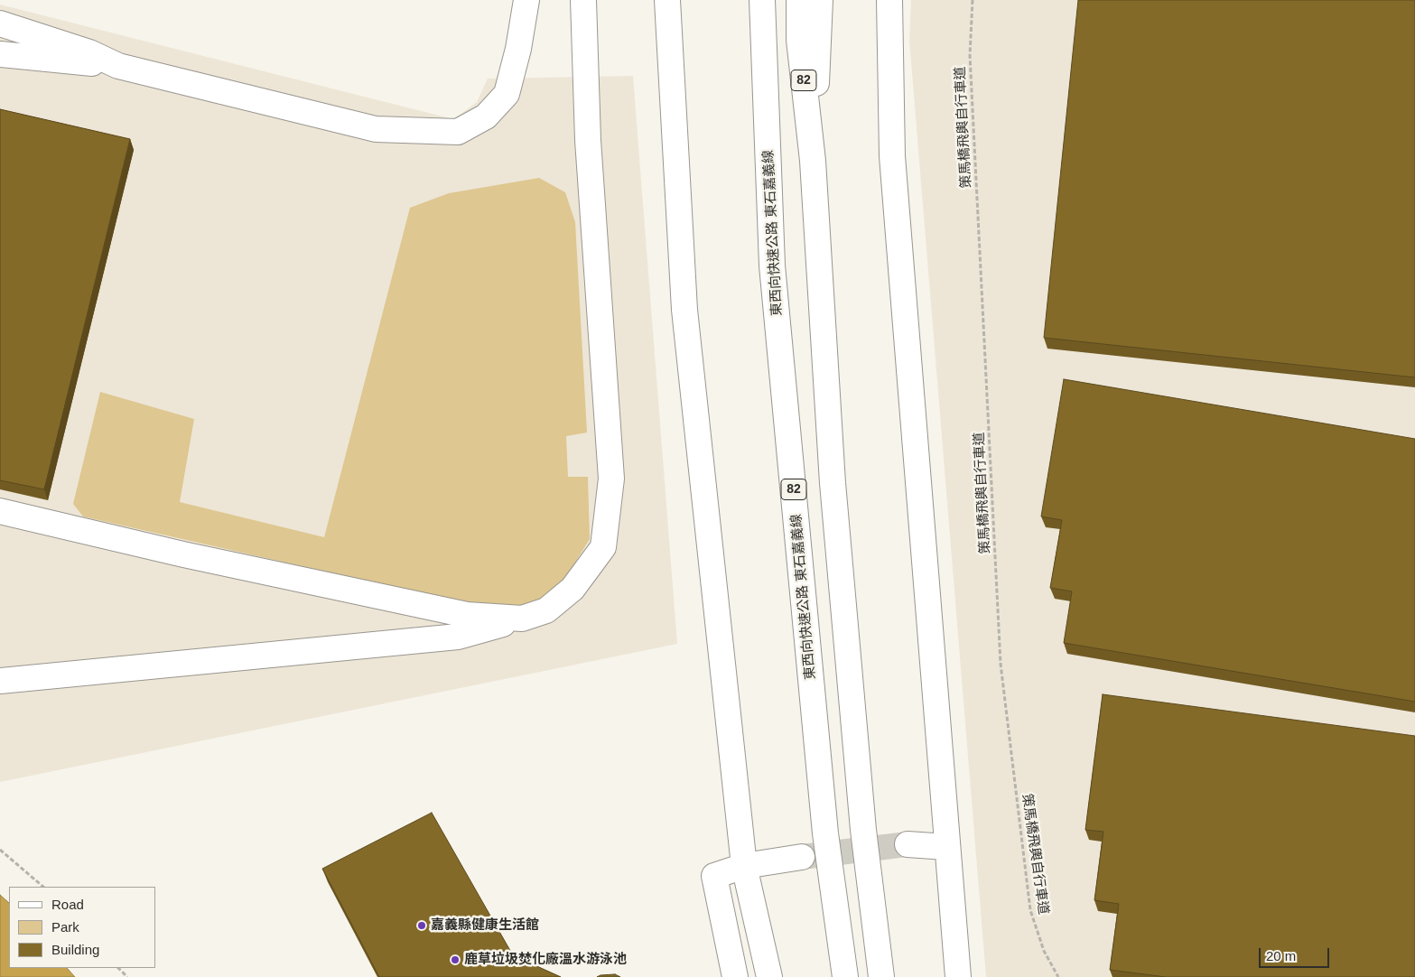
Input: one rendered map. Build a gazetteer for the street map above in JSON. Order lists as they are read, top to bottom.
{
  "streets": {
    "main road": ["82", "東西向快速公路 東石嘉義線"],
    "path": ["策馬橋飛輿自行車道"]
  },
  "places": ["嘉義縣健康生活館", "鹿草垃圾焚化廠溫水游泳池"],
  "legend": ["Road", "Park", "Building"],
  "scale_bar": "20 m"
}
